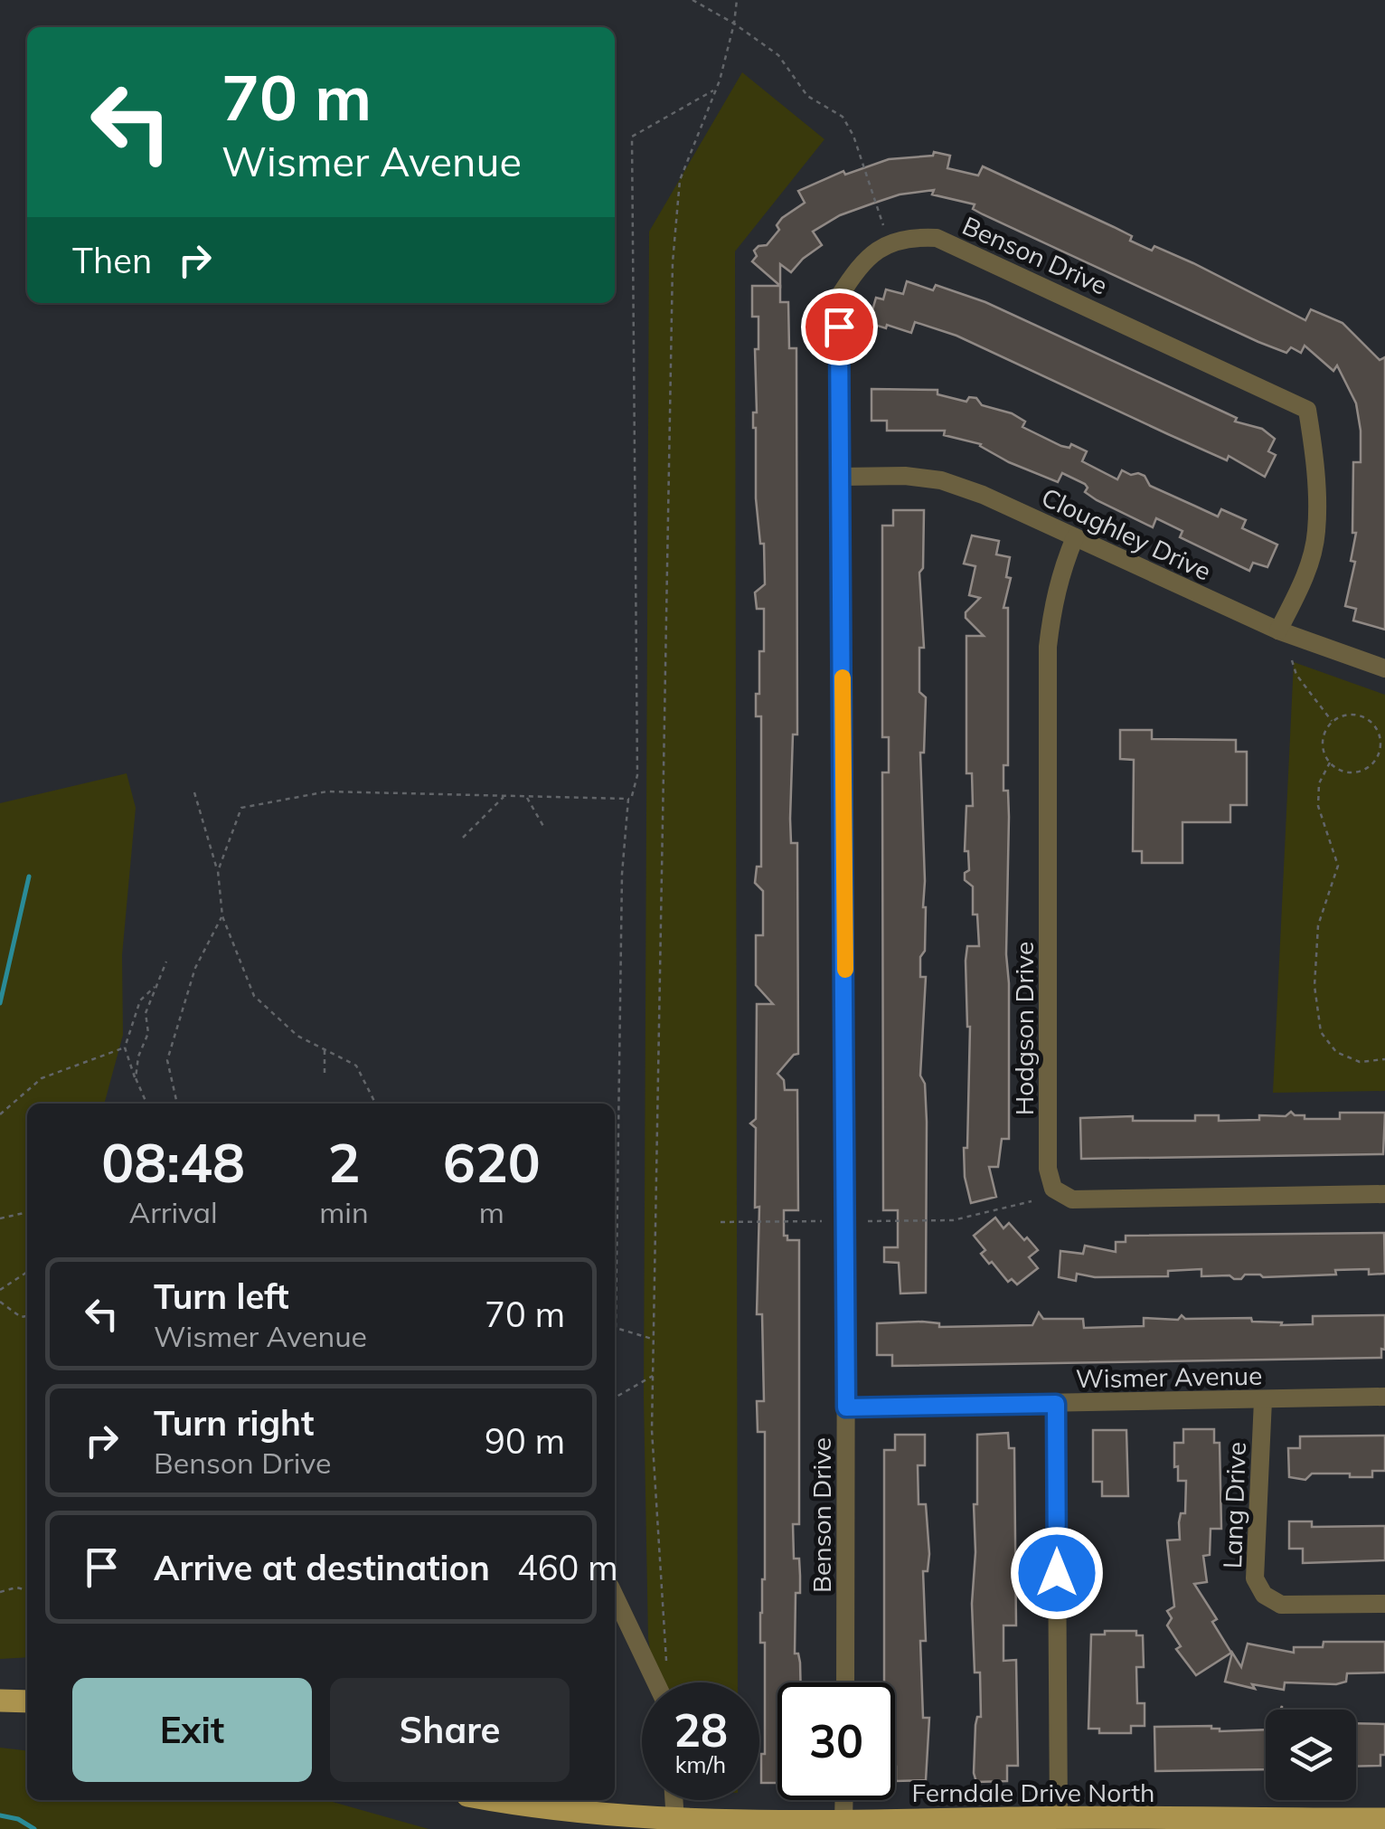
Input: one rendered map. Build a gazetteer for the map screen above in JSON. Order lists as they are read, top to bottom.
{
  "streets": {
    "main road": ["Ferndale Drive North"],
    "street": [
      "Benson Drive",
      "Cloughley Drive",
      "Hodgson Drive",
      "Wismer Avenue",
      "Lang Drive"
    ]
  },
  "crossings": [
    ["Benson Drive", "Cloughley Drive"],
    ["Benson Drive", "Wismer Avenue"],
    ["Cloughley Drive", "Hodgson Drive"],
    ["Wismer Avenue", "Lang Drive"]
  ],
  "page": {
    "turn": ["70 m", "Wismer Avenue"],
    "then": "Then",
    "eta": [
      "08:48",
      "Arrival",
      "2",
      "min",
      "620",
      "m"
    ],
    "list": [
      {
        "name": "Turn left",
        "note": "Wismer Avenue",
        "value": "70 m"
      },
      {
        "name": "Turn right",
        "note": "Benson Drive",
        "value": "90 m"
      },
      {
        "name": "Arrive at destination",
        "value": "460 m"
      }
    ],
    "buttons": ["Exit", "Share"],
    "speed": "28 km/h",
    "limit": "30"
  }
}
